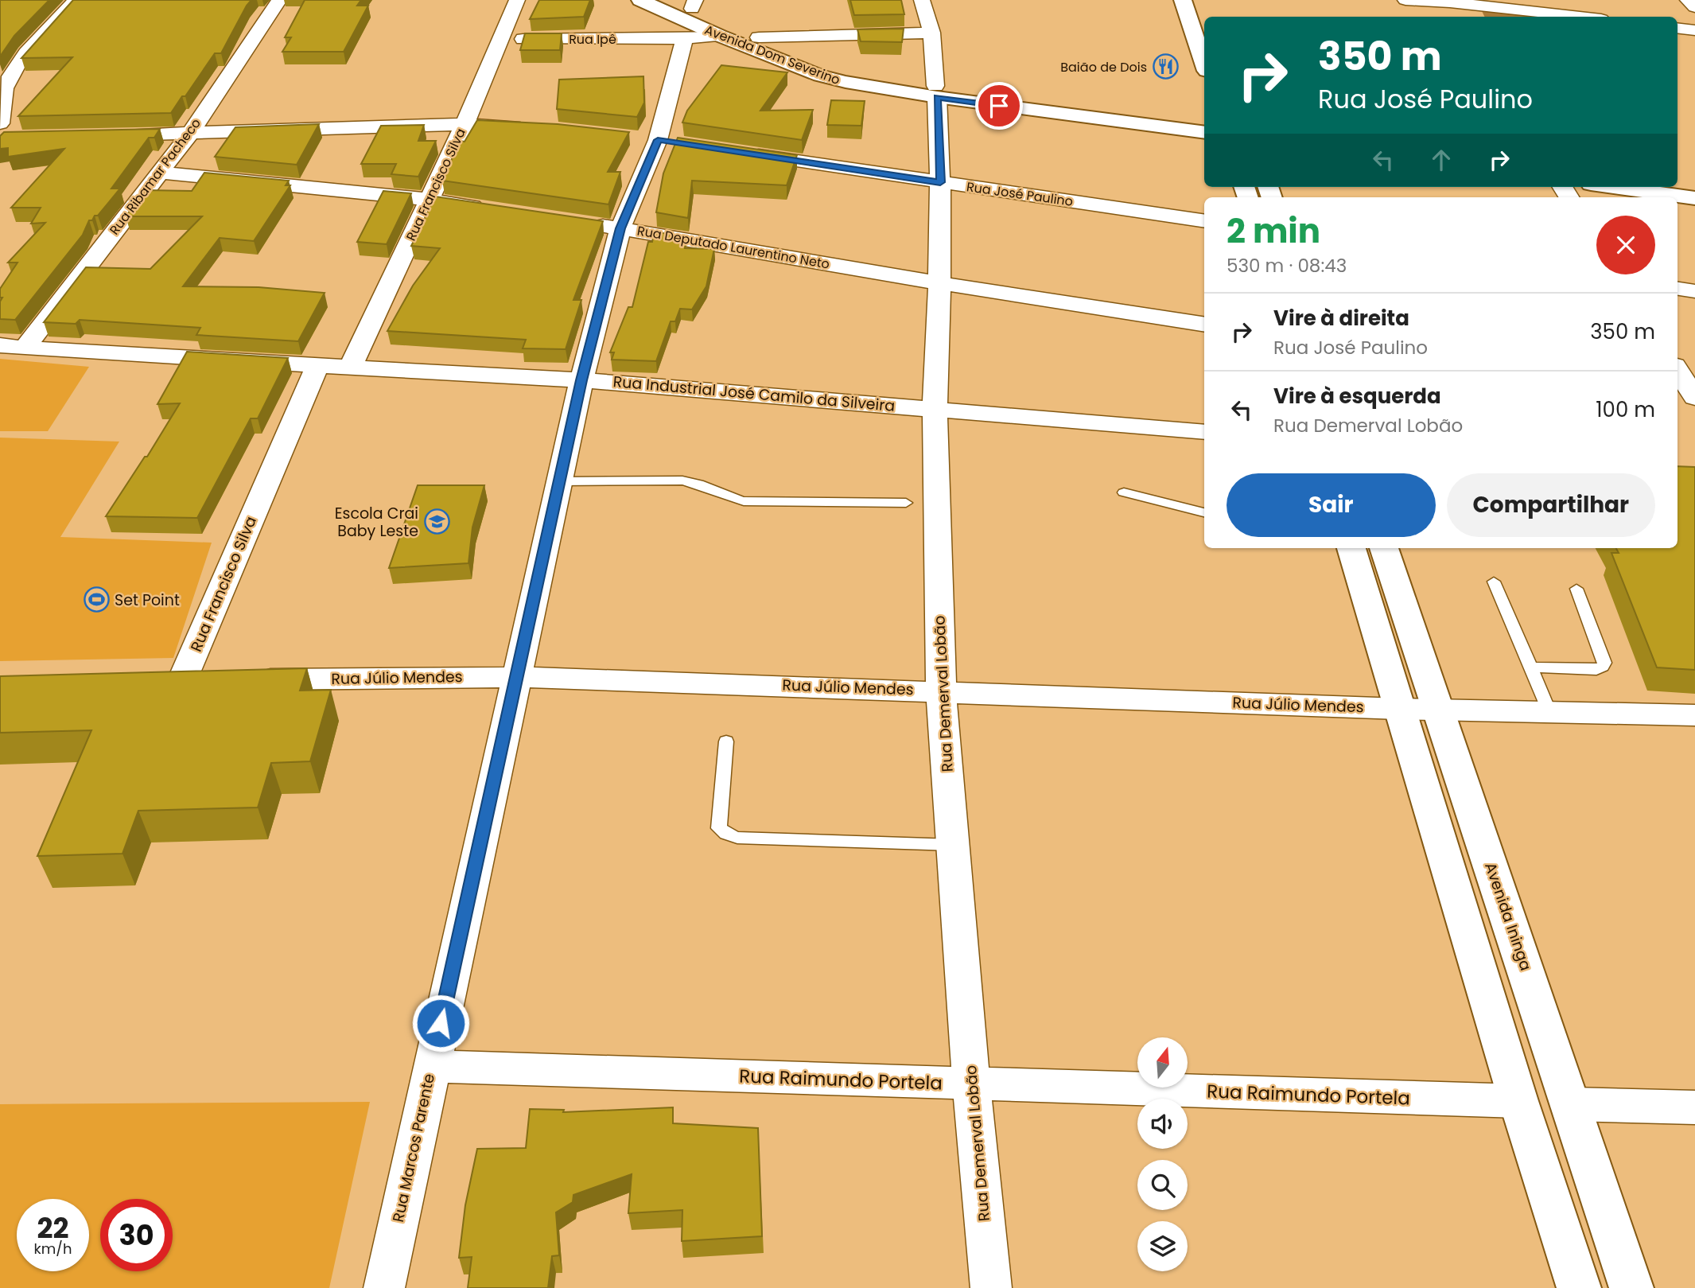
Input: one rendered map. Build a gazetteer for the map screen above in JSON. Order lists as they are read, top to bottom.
{
  "streets": {
    "main road": ["Avenida Dom Severino", "Avenida Ininga"],
    "street": [
      "Rua Ipê",
      "Rua Ribamar Pacheco",
      "Rua Francisco Silva",
      "Rua José Paulino",
      "Rua Deputado Laurentino Neto",
      "Rua Industrial José Camilo da Silveira",
      "Rua Júlio Mendes",
      "Rua Demerval Lobão",
      "Rua Raimundo Portela",
      "Rua Marcos Parente"
    ]
  },
  "crossings": [
    ["Rua Ipê", "Rua Francisco Silva"],
    ["Rua Ipê", "Rua Marcos Parente"],
    ["Avenida Dom Severino", "Rua Demerval Lobão"],
    ["Rua Ribamar Pacheco", "Rua Industrial José Camilo da Silveira"],
    ["Rua Francisco Silva", "Rua Industrial José Camilo da Silveira"],
    ["Rua José Paulino", "Rua Demerval Lobão"],
    ["Rua Deputado Laurentino Neto", "Rua Demerval Lobão"],
    ["Rua Deputado Laurentino Neto", "Rua Marcos Parente"],
    ["Rua Industrial José Camilo da Silveira", "Rua Demerval Lobão"],
    ["Rua Industrial José Camilo da Silveira", "Rua Marcos Parente"],
    ["Rua Júlio Mendes", "Rua Demerval Lobão"],
    ["Rua Júlio Mendes", "Avenida Ininga"],
    ["Rua Júlio Mendes", "Rua Marcos Parente"],
    ["Rua Demerval Lobão", "Rua Raimundo Portela"],
    ["Rua Raimundo Portela", "Rua Marcos Parente"]
  ],
  "places": {
    "restaurant": ["Baião de Dois"],
    "school or university": ["Escola Crai Baby Leste"],
    "sports": ["Set Point"]
  },
  "north": "top",
  "page": {
    "turn": ["350 m", "Rua José Paulino"],
    "heading": ["2 min", "530 m · 08:43"],
    "list": [
      {
        "name": "Vire à direita",
        "note": "Rua José Paulino",
        "value": "350 m"
      },
      {
        "name": "Vire à esquerda",
        "note": "Rua Demerval Lobão",
        "value": "100 m"
      }
    ],
    "buttons": ["Sair", "Compartilhar"],
    "speed": "22 km/h",
    "limit": "30"
  }
}
